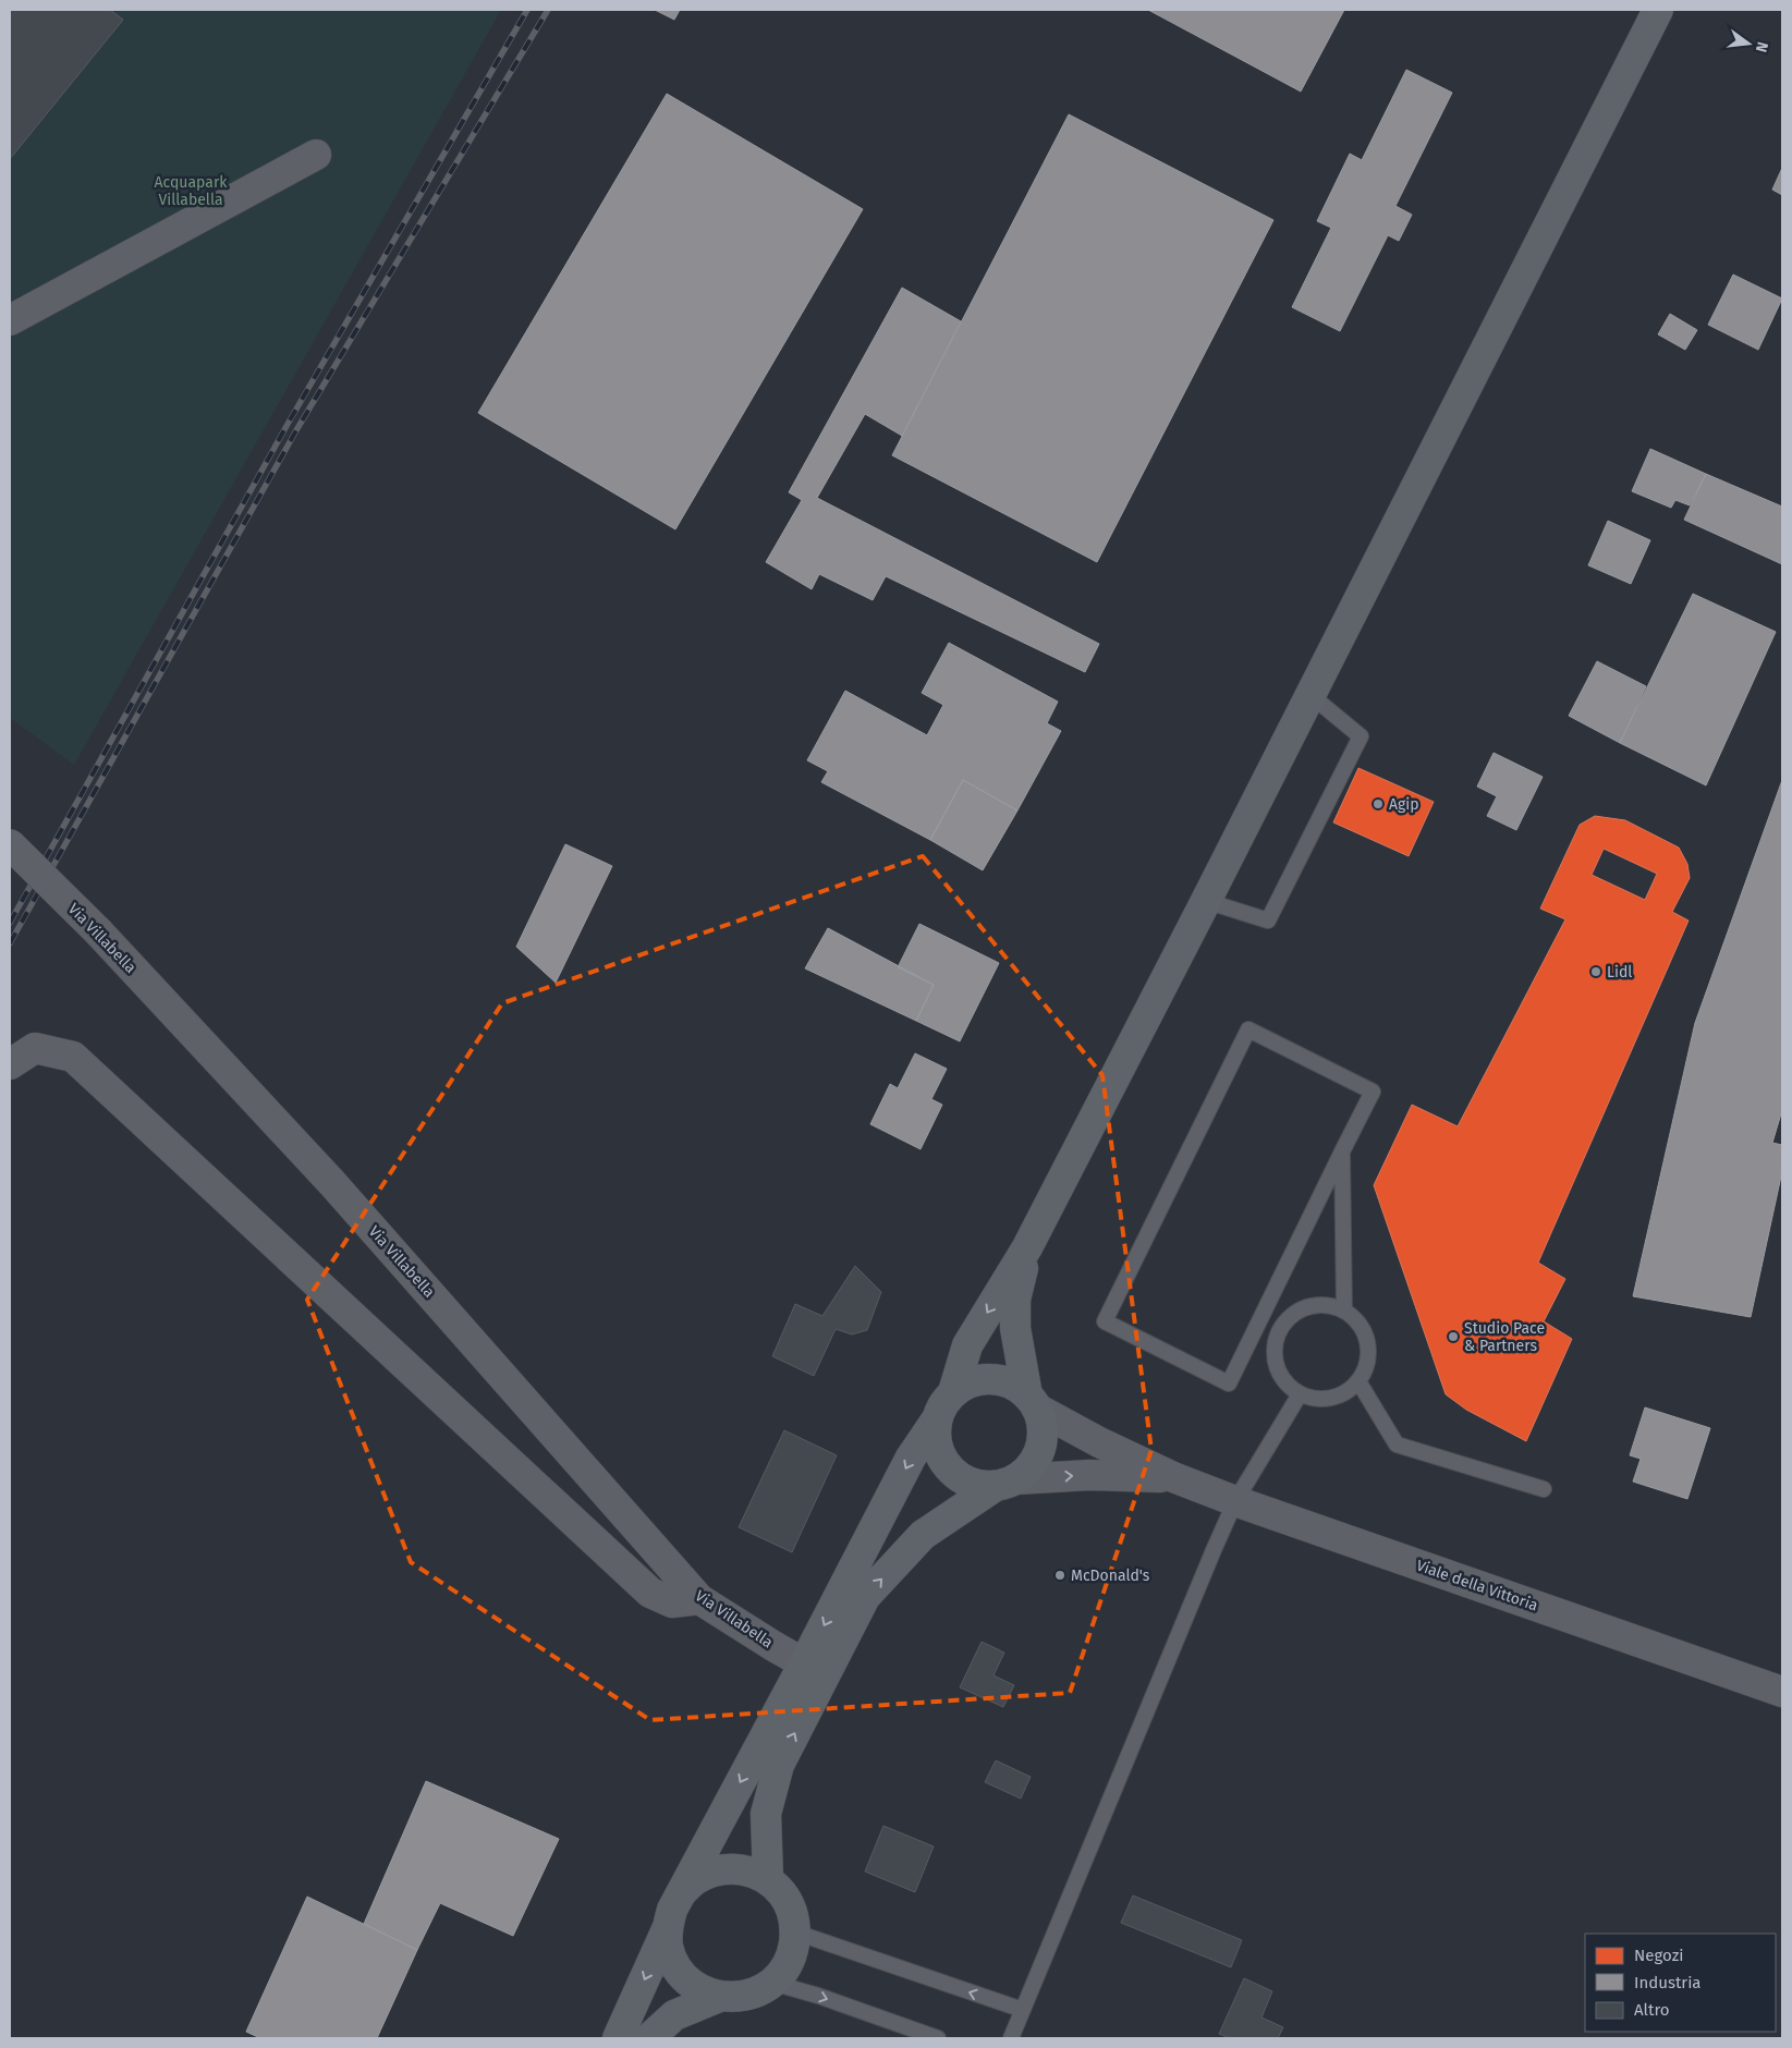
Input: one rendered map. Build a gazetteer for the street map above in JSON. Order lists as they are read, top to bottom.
{
  "streets": {
    "street": ["Via Villabella", "Viale della Vittoria"]
  },
  "parks": ["Acquapark Villabella"],
  "places": [
    "Agip",
    "Lidl",
    "Studio Pace & Partners",
    "McDonald's"
  ],
  "legend": ["Negozi", "Industria", "Altro"],
  "north": "right"
}
